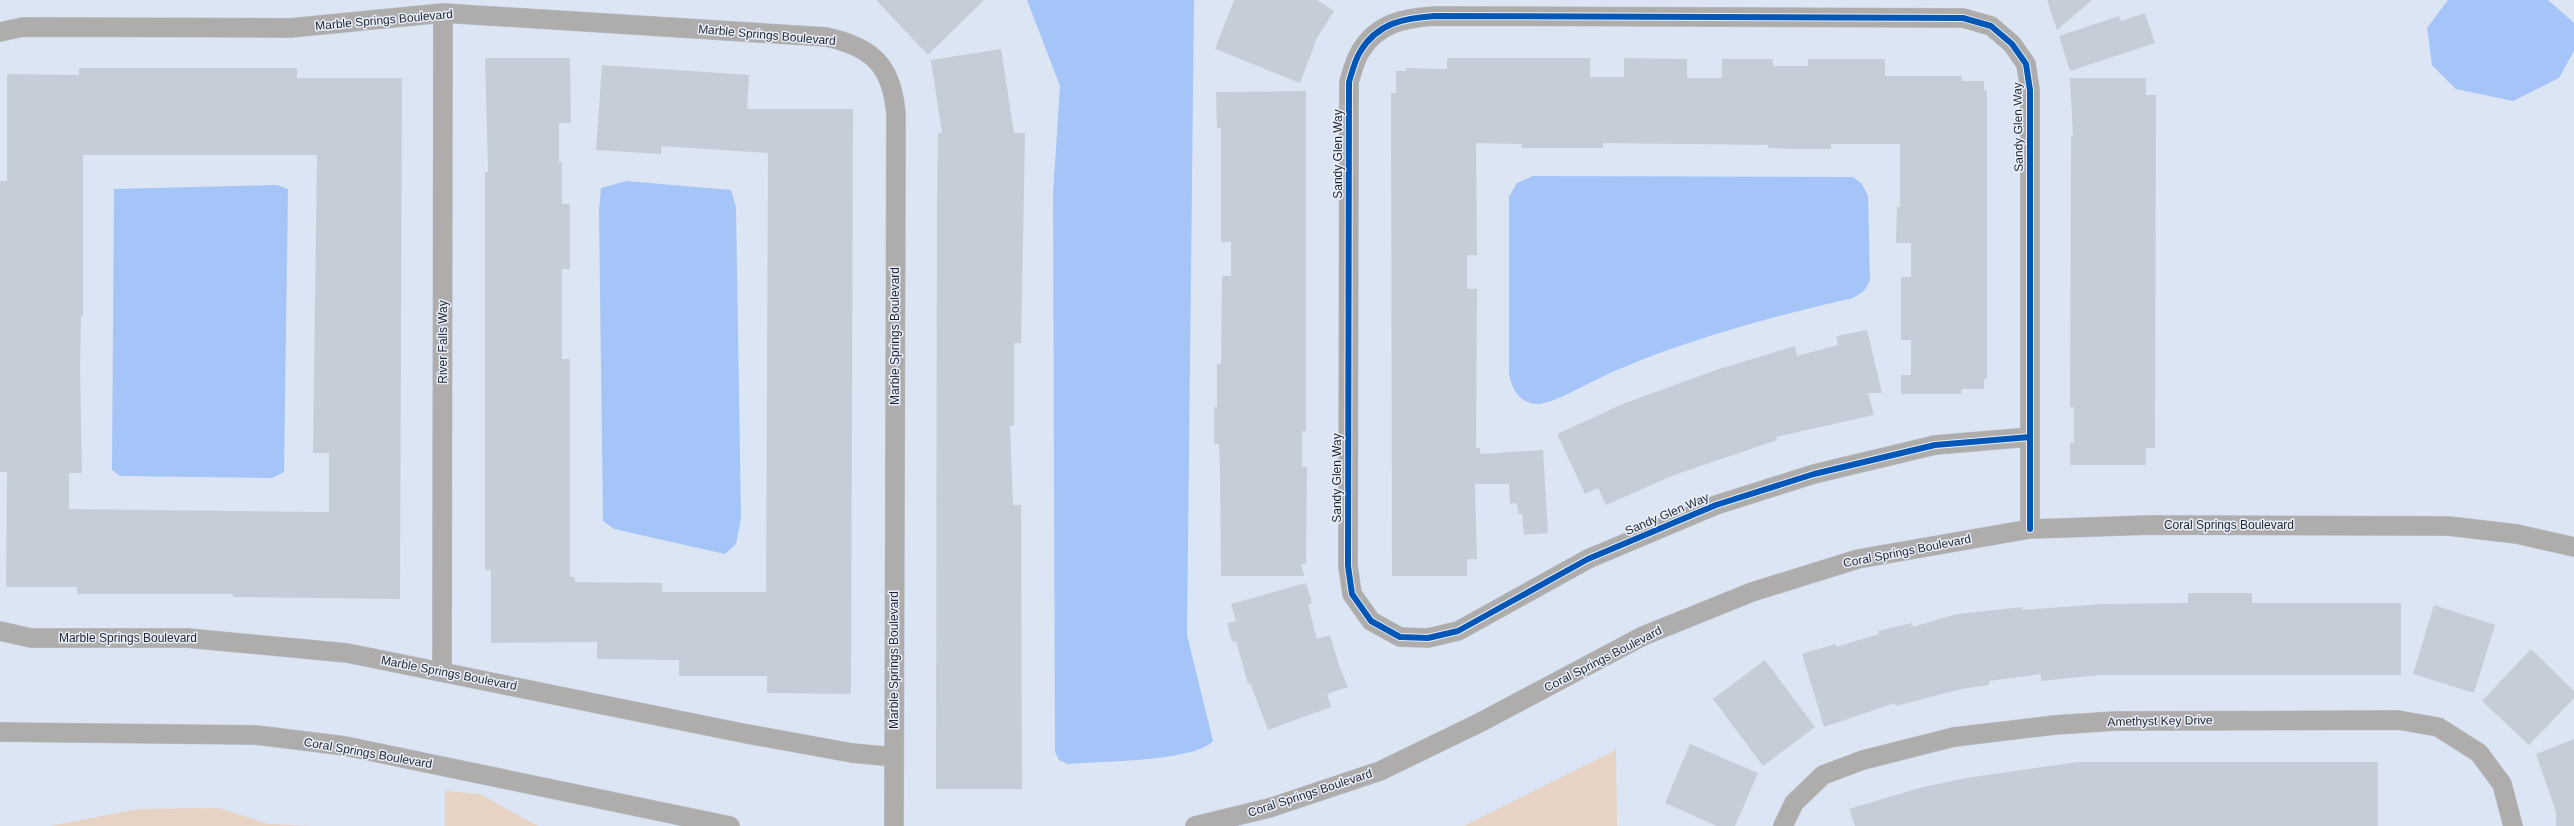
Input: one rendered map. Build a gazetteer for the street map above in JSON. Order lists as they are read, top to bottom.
{
  "streets": {
    "street": [
      "Marble Springs Boulevard",
      "Sandy Glen Way",
      "River Falls Way",
      "Coral Springs Boulevard",
      "Amethyst Key Drive"
    ]
  },
  "crossings": [
    ["Marble Springs Boulevard", "River Falls Way"],
    ["Sandy Glen Way", "Coral Springs Boulevard"]
  ]
}
